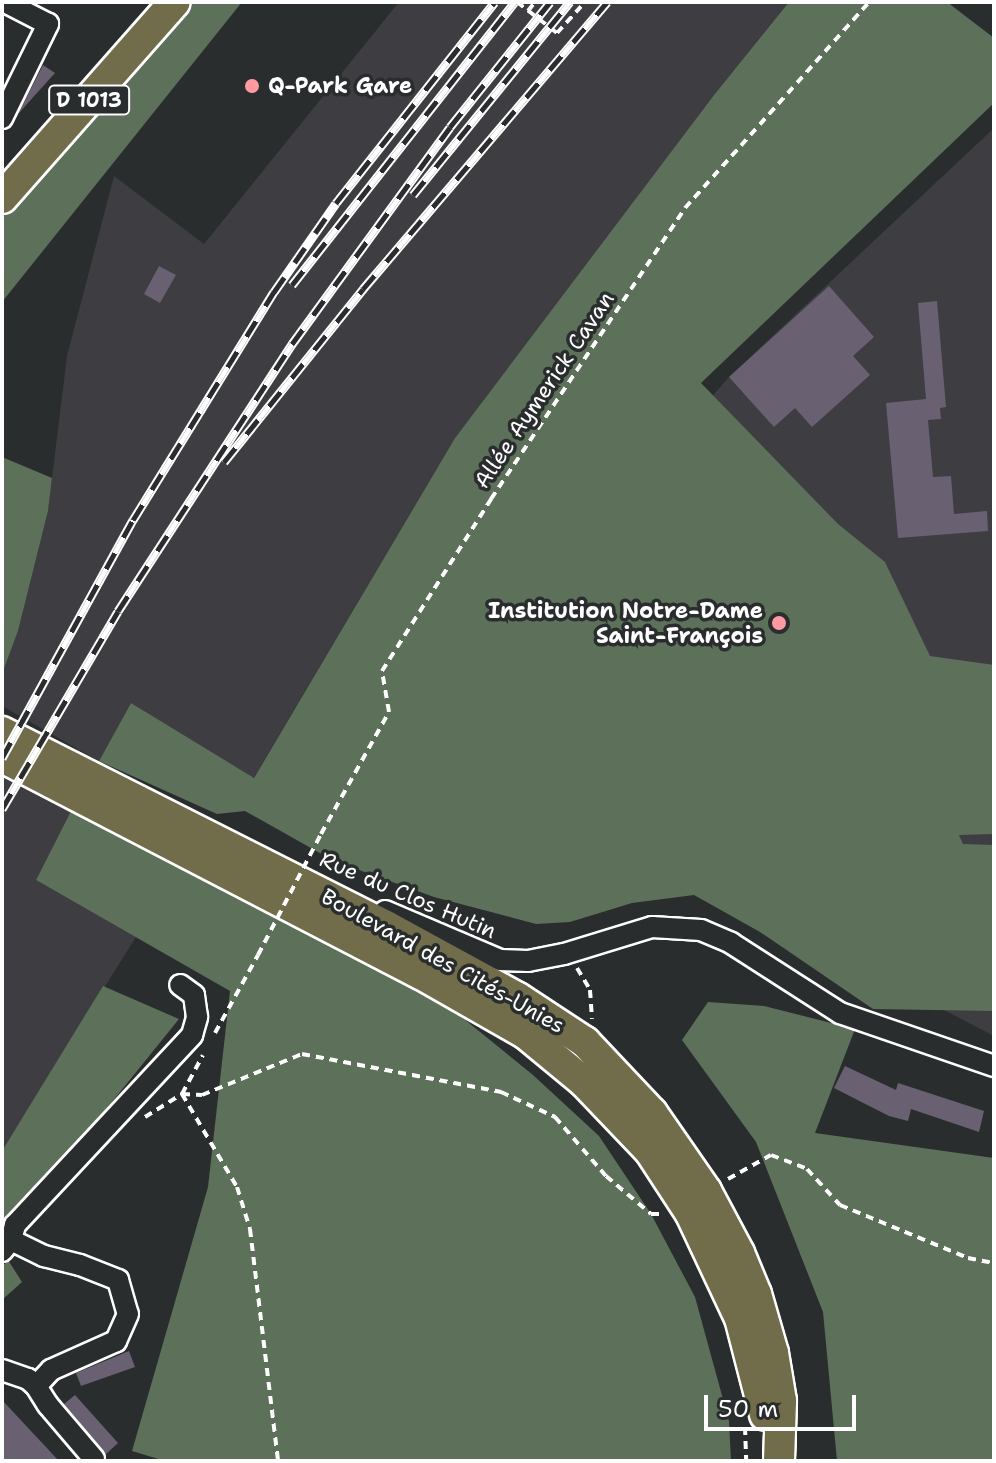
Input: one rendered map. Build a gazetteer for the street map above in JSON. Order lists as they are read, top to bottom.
{
  "streets": {
    "main road": ["D 1013", "Boulevard des Cités-Unies"],
    "street": ["Rue du Clos Hutin"],
    "path": ["Allée Aymerick Cavan"]
  },
  "crossings": [
    ["Rue du Clos Hutin", "Boulevard des Cités-Unies"]
  ],
  "places": ["Q-Park Gare", "Institution Notre‐Dame Saint‐François"],
  "scale_bar": "50 m"
}
